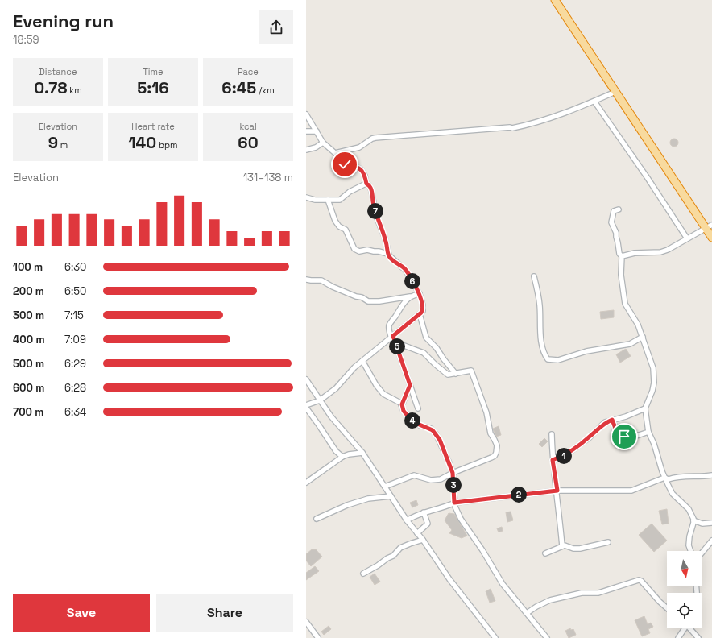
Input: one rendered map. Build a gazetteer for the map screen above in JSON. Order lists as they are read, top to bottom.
{
  "north": "bottom",
  "page": {
    "heading": ["Evening run", "18:59"],
    "stats": [
      ["Distance", "0.78 km"],
      ["Time", "5:16"],
      ["Pace", "6:45 /km"],
      ["Elevation", "9 m"],
      ["Heart rate", "140 bpm"],
      ["kcal", "60"]
    ],
    "chart": ["Elevation", "131–138 m"],
    "pins": [
      "7",
      "6",
      "5",
      "4",
      "1",
      "3",
      "2"
    ],
    "list": [
      {
        "name": "100 m",
        "note": "6:30"
      },
      {
        "name": "200 m",
        "note": "6:50"
      },
      {
        "name": "300 m",
        "note": "7:15"
      },
      {
        "name": "400 m",
        "note": "7:09"
      },
      {
        "name": "500 m",
        "note": "6:29"
      },
      {
        "name": "600 m",
        "note": "6:28"
      },
      {
        "name": "700 m",
        "note": "6:34"
      }
    ],
    "buttons": ["Save", "Share"]
  }
}
